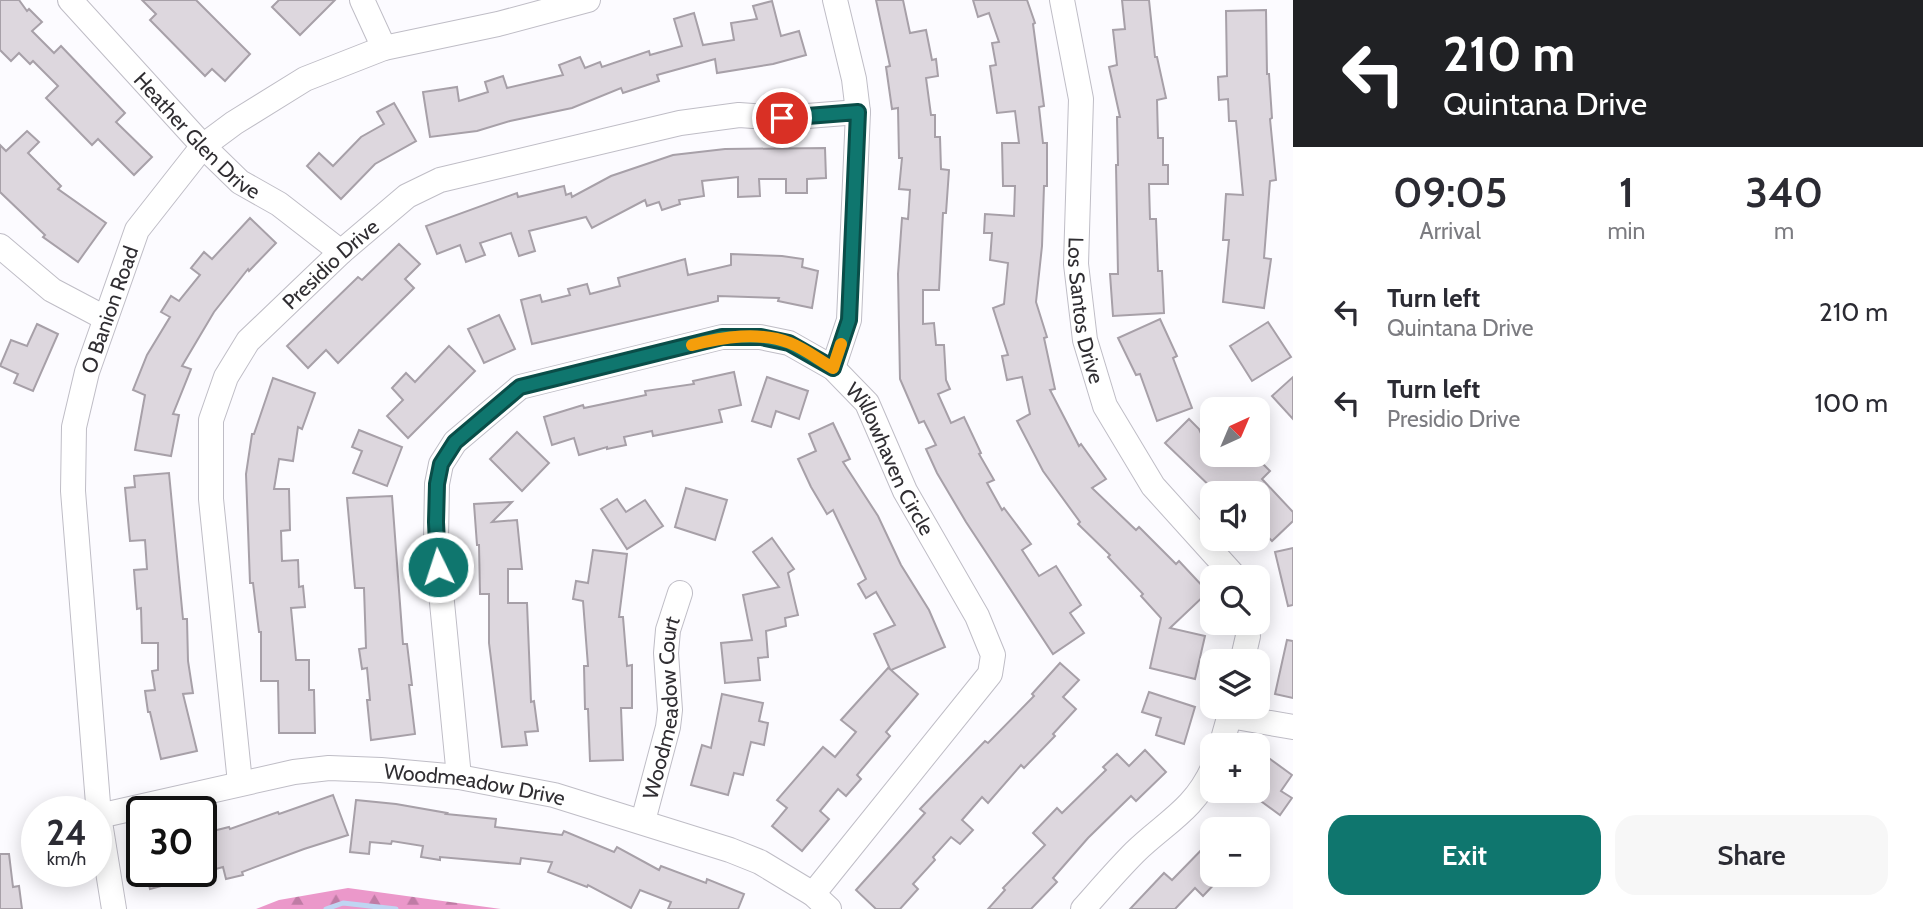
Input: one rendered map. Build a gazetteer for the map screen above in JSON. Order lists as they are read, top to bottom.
{
  "streets": {
    "street": [
      "Heather Glen Drive",
      "Presidio Drive",
      "O Banion Road",
      "Los Santos Drive",
      "Willowhaven Circle",
      "Woodmeadow Court",
      "Woodmeadow Drive"
    ]
  },
  "crossings": [
    ["Heather Glen Drive", "Presidio Drive"],
    ["Heather Glen Drive", "O Banion Road"],
    ["Presidio Drive", "Woodmeadow Drive"],
    ["Willowhaven Circle", "Woodmeadow Drive"],
    ["Woodmeadow Court", "Woodmeadow Drive"]
  ],
  "north": "top right",
  "page": {
    "turn": ["210 m", "Quintana Drive"],
    "eta": [
      "09:05",
      "Arrival",
      "1",
      "min",
      "340",
      "m"
    ],
    "list": [
      {
        "name": "Turn left",
        "note": "Quintana Drive",
        "value": "210 m"
      },
      {
        "name": "Turn left",
        "note": "Presidio Drive",
        "value": "100 m"
      }
    ],
    "map_buttons": ["+", "−"],
    "speed": "24 km/h",
    "limit": "30",
    "buttons": ["Exit", "Share"]
  }
}
